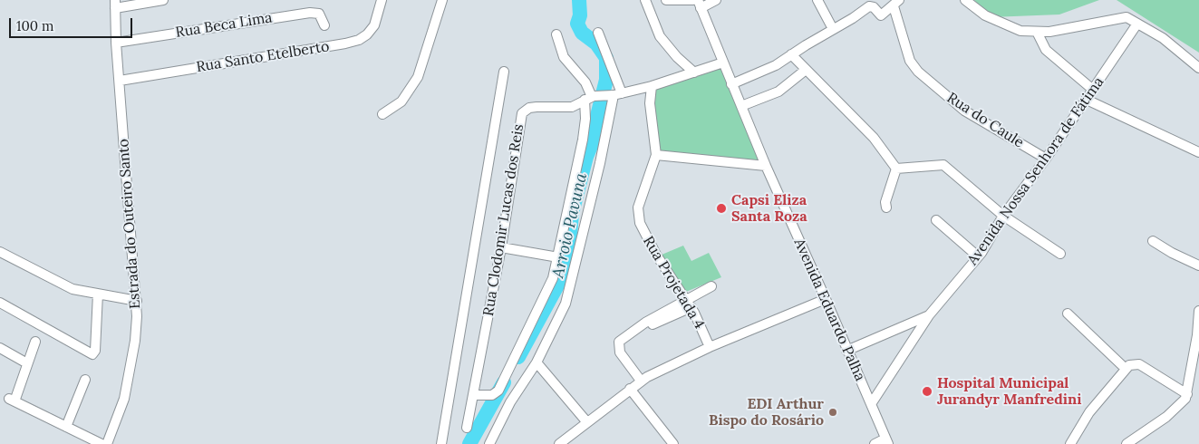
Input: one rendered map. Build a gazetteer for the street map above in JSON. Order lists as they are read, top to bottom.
{
  "streets": {
    "street": [
      "Rua Beca Lima",
      "Rua Santo Etelberto",
      "Rua do Caule",
      "Avenida Nossa Senhora de Fátima",
      "Rua Clodomir Lucas dos Reis",
      "Estrada do Outeiro Santo",
      "Rua Projetada 4",
      "Avenida Eduardo Palha"
    ]
  },
  "crossings": [
    ["Rua Beca Lima", "Estrada do Outeiro Santo"],
    ["Rua Santo Etelberto", "Estrada do Outeiro Santo"],
    ["Rua do Caule", "Avenida Nossa Senhora de Fátima"],
    ["Avenida Nossa Senhora de Fátima", "Avenida Eduardo Palha"],
    ["Rua Clodomir Lucas dos Reis", "Rua Projetada 4"],
    ["Rua Clodomir Lucas dos Reis", "Avenida Eduardo Palha"]
  ],
  "water": ["Arroio Pavuna"],
  "places": ["Capsi Eliza Santa Roza", "Hospital Municipal Jurandyr Manfredini", "EDI Arthur Bispo do Rosário"],
  "scale_bar": "100 m"
}
